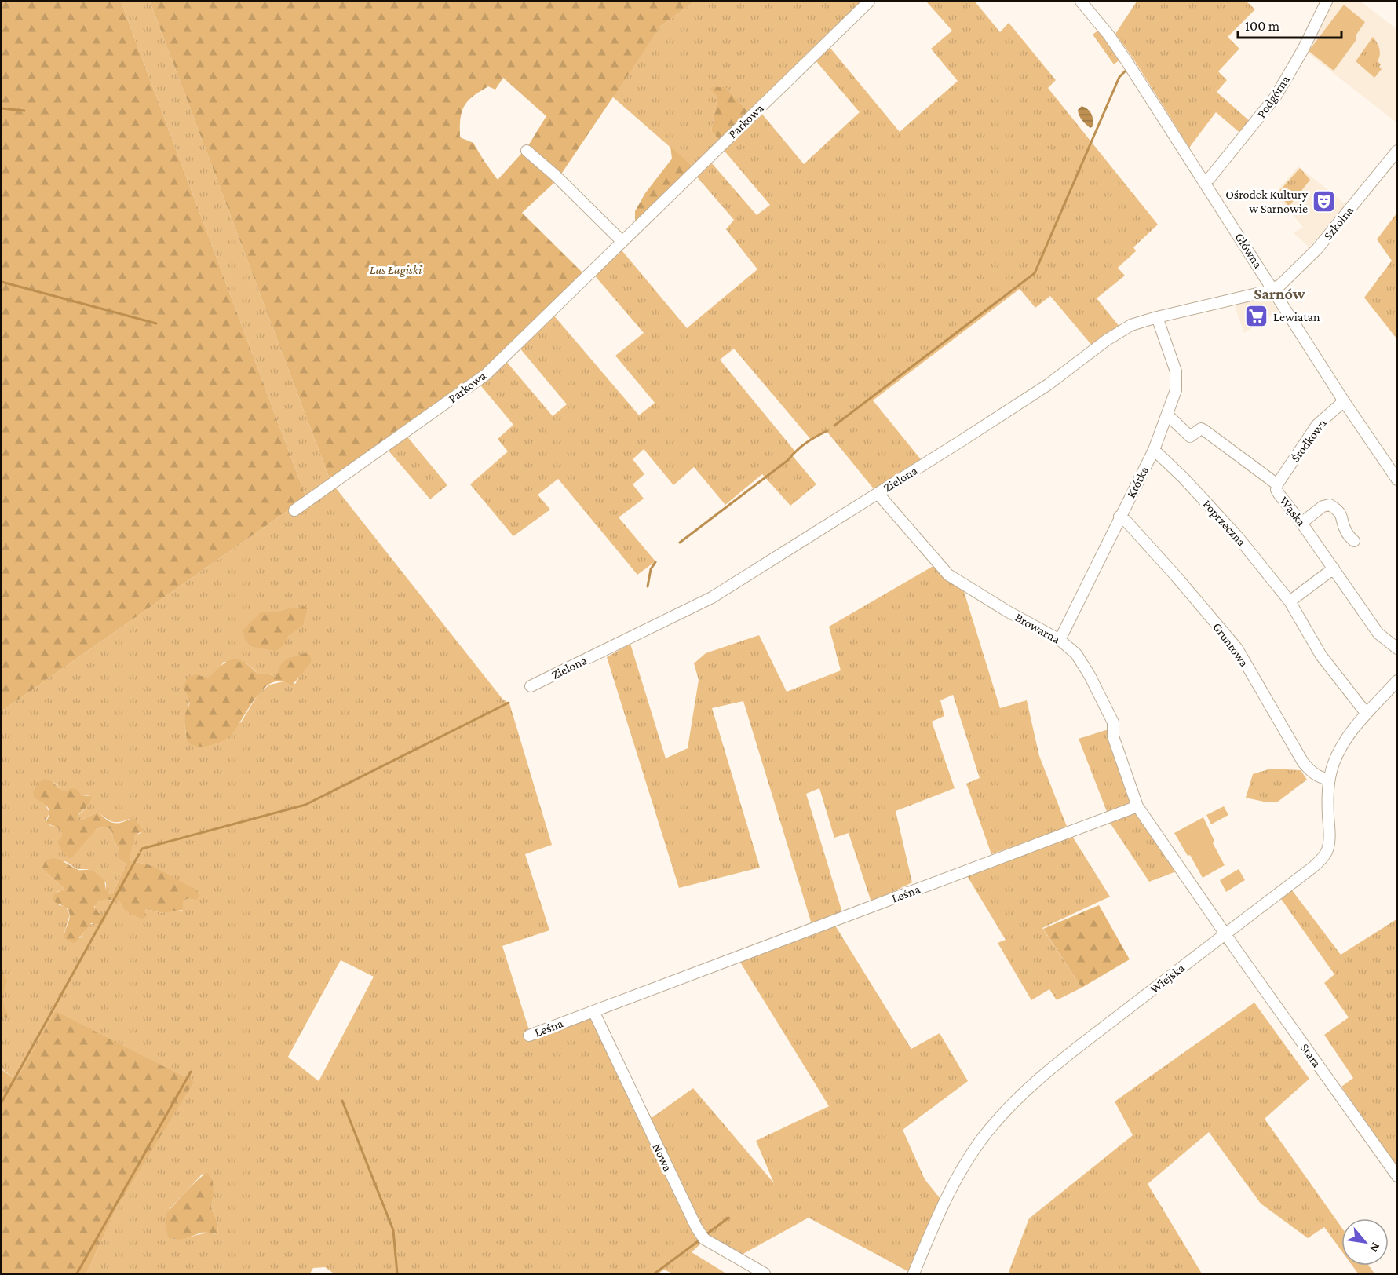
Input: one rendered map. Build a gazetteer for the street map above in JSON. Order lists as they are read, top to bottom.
{
  "streets": {
    "street": [
      "Podgórna",
      "Parkowa",
      "Szkolna",
      "Główna",
      "Środkowa",
      "Zielona",
      "Krótka",
      "Wąska",
      "Poprzeczna",
      "Browarna",
      "Gruntowa",
      "Leśna",
      "Wiejska",
      "Stara",
      "Nowa"
    ]
  },
  "crossings": [
    ["Podgórna", "Główna"],
    ["Szkolna", "Główna"],
    ["Szkolna", "Zielona"],
    ["Główna", "Środkowa"],
    ["Główna", "Zielona"],
    ["Środkowa", "Wąska"],
    ["Zielona", "Krótka"],
    ["Zielona", "Browarna"],
    ["Krótka", "Wąska"],
    ["Krótka", "Poprzeczna"],
    ["Krótka", "Browarna"],
    ["Krótka", "Gruntowa"],
    ["Poprzeczna", "Wiejska"],
    ["Browarna", "Leśna"],
    ["Gruntowa", "Wiejska"],
    ["Leśna", "Nowa"],
    ["Wiejska", "Stara"]
  ],
  "districts": ["Sarnów"],
  "parks": ["Las Łagiski"],
  "places": {
    "theatre": ["Ośrodek Kultury w Sarnowie"],
    "supermarket": ["Lewiatan"]
  },
  "scale_bar": "100 m",
  "north": "bottom right"
}
